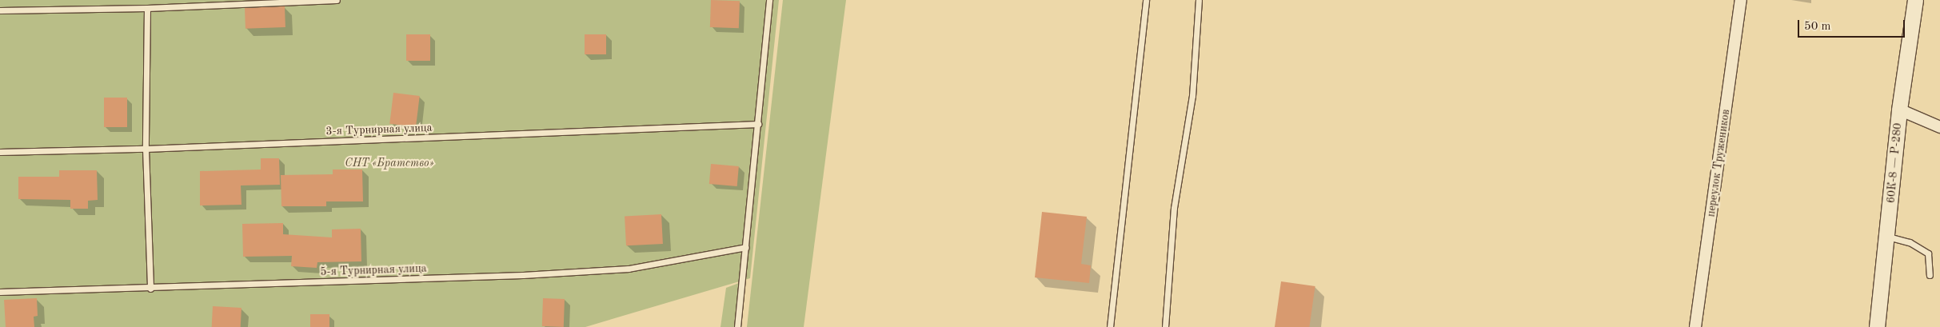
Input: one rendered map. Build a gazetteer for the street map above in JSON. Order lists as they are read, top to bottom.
{
  "streets": {
    "street": ["переулок Тружеников", "60К-8 — Р-280"],
    "lane": ["3-я Турнирная улица", "5-я Турнирная улица"]
  },
  "parks": ["СНТ «Братство»"],
  "scale_bar": "50 m"
}
